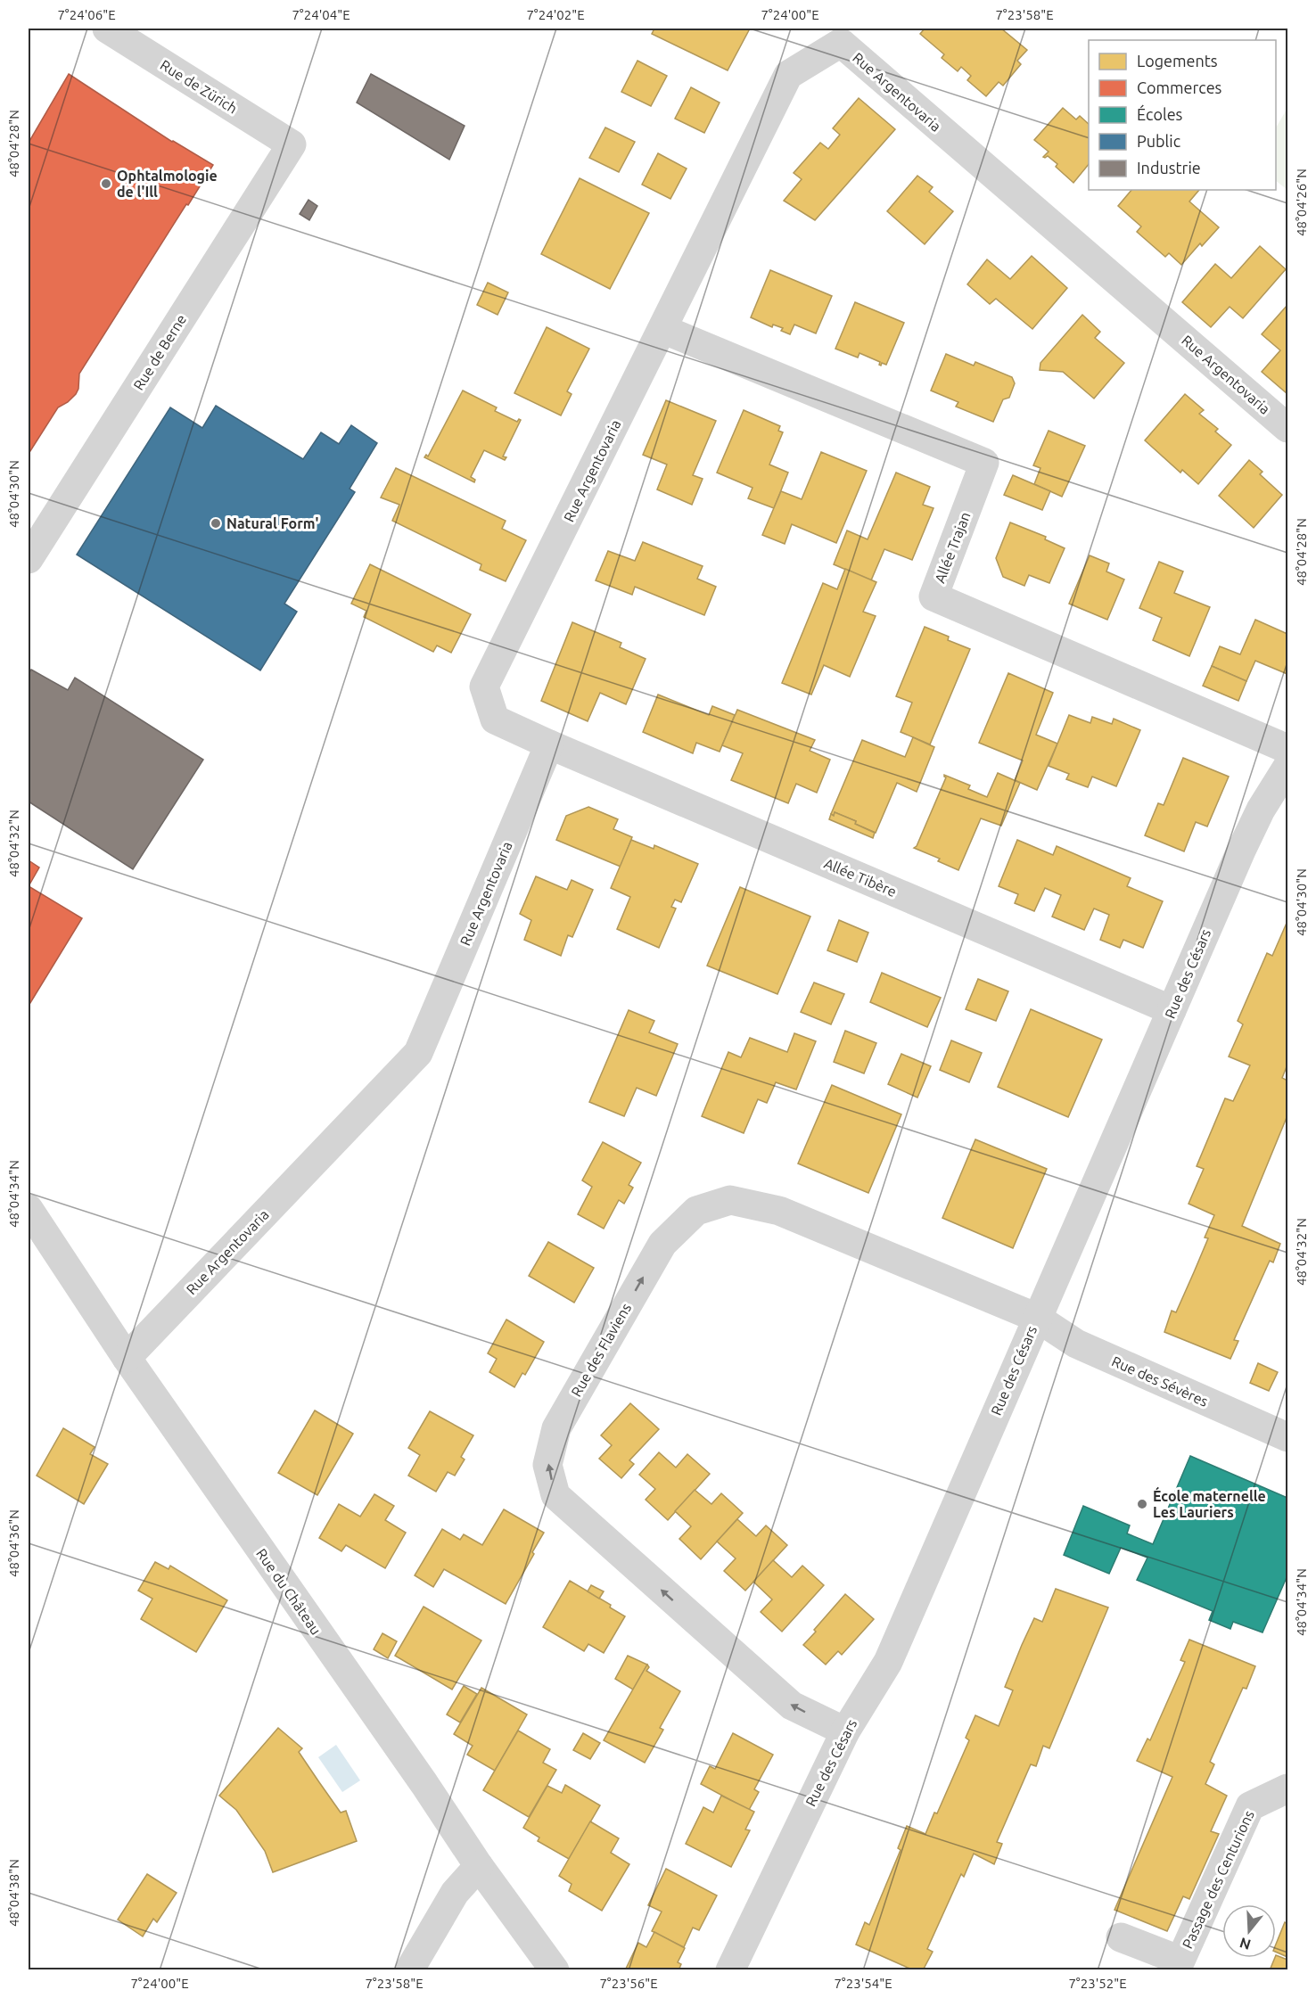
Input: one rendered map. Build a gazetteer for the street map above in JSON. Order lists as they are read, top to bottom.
{
  "streets": {
    "street": [
      "Rue de Zürich",
      "Rue Argentovaria",
      "Rue de Berne",
      "Allée Trajan",
      "Allée Tibère",
      "Rue des Césars",
      "Rue des Flaviens",
      "Rue des Sévères",
      "Rue du Château",
      "Passage des Centurions"
    ]
  },
  "crossings": [
    ["Rue de Zürich", "Rue de Berne"],
    ["Rue Argentovaria", "Allée Trajan"],
    ["Rue Argentovaria", "Allée Tibère"],
    ["Rue Argentovaria", "Rue du Château"],
    ["Allée Tibère", "Rue des Césars"],
    ["Rue des Césars", "Rue des Flaviens"],
    ["Rue des Césars", "Rue des Sévères"],
    ["Rue des Flaviens", "Rue des Sévères"]
  ],
  "places": ["Ophtalmologie de l'Ill", "Natural Form'", "École maternelle Les Lauriers"],
  "legend": [
    "Logements",
    "Commerces",
    "Écoles",
    "Public",
    "Industrie"
  ],
  "north": "bottom",
  "coordinates": [
    "7°24'06\"E",
    "7°24'04\"E",
    "7°24'02\"E",
    "7°24'00\"E",
    "7°23'58\"E",
    "48°04'28\"N",
    "48°04'26\"N",
    "48°04'30\"N",
    "48°04'32\"N",
    "48°04'34\"N",
    "48°04'36\"N",
    "48°04'38\"N",
    "7°23'56\"E",
    "7°23'54\"E",
    "7°23'52\"E"
  ]
}
